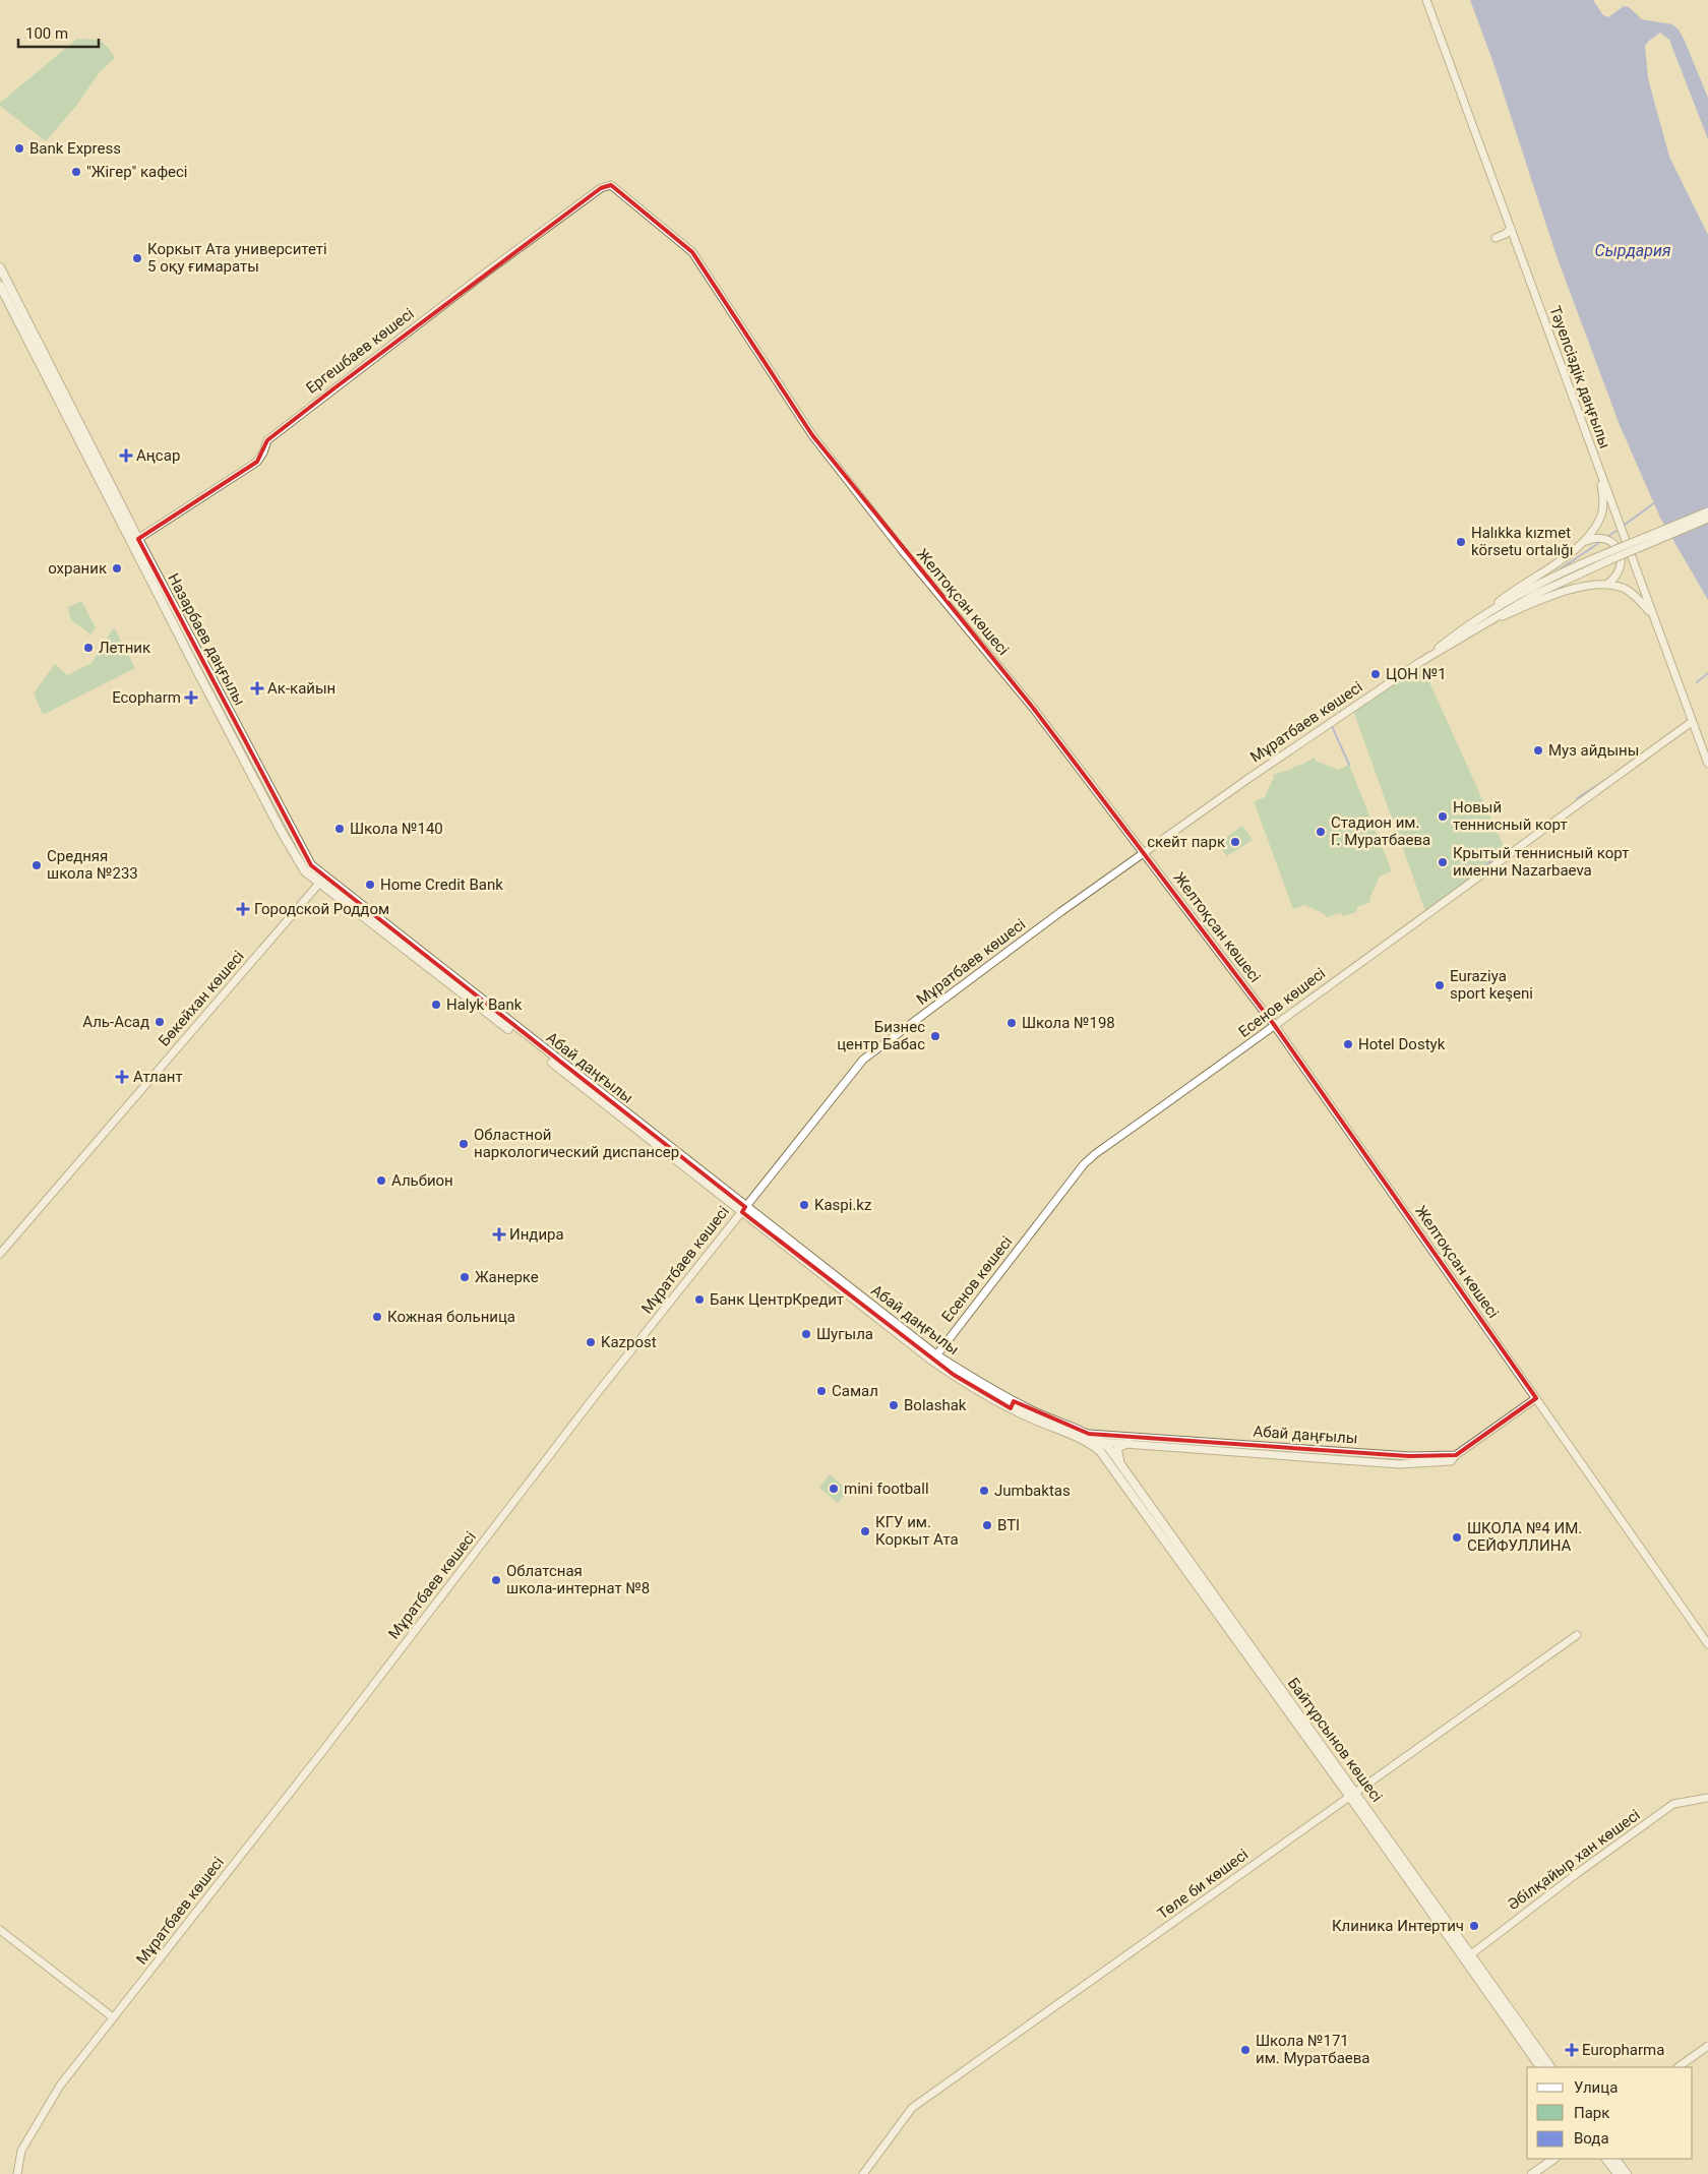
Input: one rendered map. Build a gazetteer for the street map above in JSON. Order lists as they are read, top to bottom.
{
  "streets": {
    "main road": ["Назарбаев даңғылы", "Абай даңғылы", "Байтұрсынов көшесі"],
    "street": [
      "Ергешбаев көшесі",
      "Тәуелсіздік даңғылы",
      "Желтоқсан көшесі",
      "Мұратбаев көшесі",
      "Бөкейхан көшесі",
      "Есенов көшесі",
      "Әбілқайыр хан көшесі",
      "Төле би көшесі"
    ]
  },
  "crossings": [
    ["Ергешбаев көшесі", "Желтоқсан көшесі"],
    ["Ергешбаев көшесі", "Назарбаев даңғылы"],
    ["Тәуелсіздік даңғылы", "Есенов көшесі"],
    ["Желтоқсан көшесі", "Мұратбаев көшесі"],
    ["Желтоқсан көшесі", "Есенов көшесі"],
    ["Назарбаев даңғылы", "Бөкейхан көшесі"],
    ["Назарбаев даңғылы", "Абай даңғылы"],
    ["Мұратбаев көшесі", "Абай даңғылы"],
    ["Бөкейхан көшесі", "Абай даңғылы"],
    ["Есенов көшесі", "Абай даңғылы"],
    ["Абай даңғылы", "Байтұрсынов көшесі"],
    ["Байтұрсынов көшесі", "Әбілқайыр хан көшесі"],
    ["Байтұрсынов көшесі", "Төле би көшесі"]
  ],
  "water": ["Сырдария"],
  "places": {
    "other": [
      "Bank Express",
      "\"Жігер\" кафесі",
      "Коркыт Ата университеті 5 оқу ғимараты",
      "Halıkka kızmet körsetu ortalığı",
      "охраник",
      "Летник",
      "ЦОН №1",
      "Муз айдыны",
      "Новый теннисный корт",
      "Школа №140",
      "Стадион им. Г. Муратбаева",
      "скейт парк",
      "Крытый теннисный корт именни Nazarbaeva",
      "Средняя школа №233",
      "Home Credit Bank",
      "Euraziya sport keşeni",
      "Halyk Bank",
      "Аль-Асад",
      "Школа №198",
      "Бизнес центр Бабас",
      "Hotel Dostyk",
      "Областной наркологический диспансер",
      "Альбион",
      "Kaspi.kz",
      "Жанерке",
      "Банк ЦентрКредит",
      "Кожная больница",
      "Шугыла",
      "Kazpost",
      "Самал",
      "Bolashak",
      "mini football",
      "Jumbaktas",
      "BTI",
      "КГУ им. Коркыт Ата",
      "ШКОЛА №4 ИМ. СЕЙФУЛЛИНА",
      "Облатсная школа-интернат №8",
      "Клиника Интертич",
      "Школа №171 им. Муратбаева"
    ],
    "health": [
      "Аңсар",
      "Ак-кайын",
      "Ecopharm",
      "Городской Роддом",
      "Атлант",
      "Индира",
      "Europharma"
    ]
  },
  "legend": ["Улица", "Парк", "Вода"],
  "scale_bar": "100 m"
}
